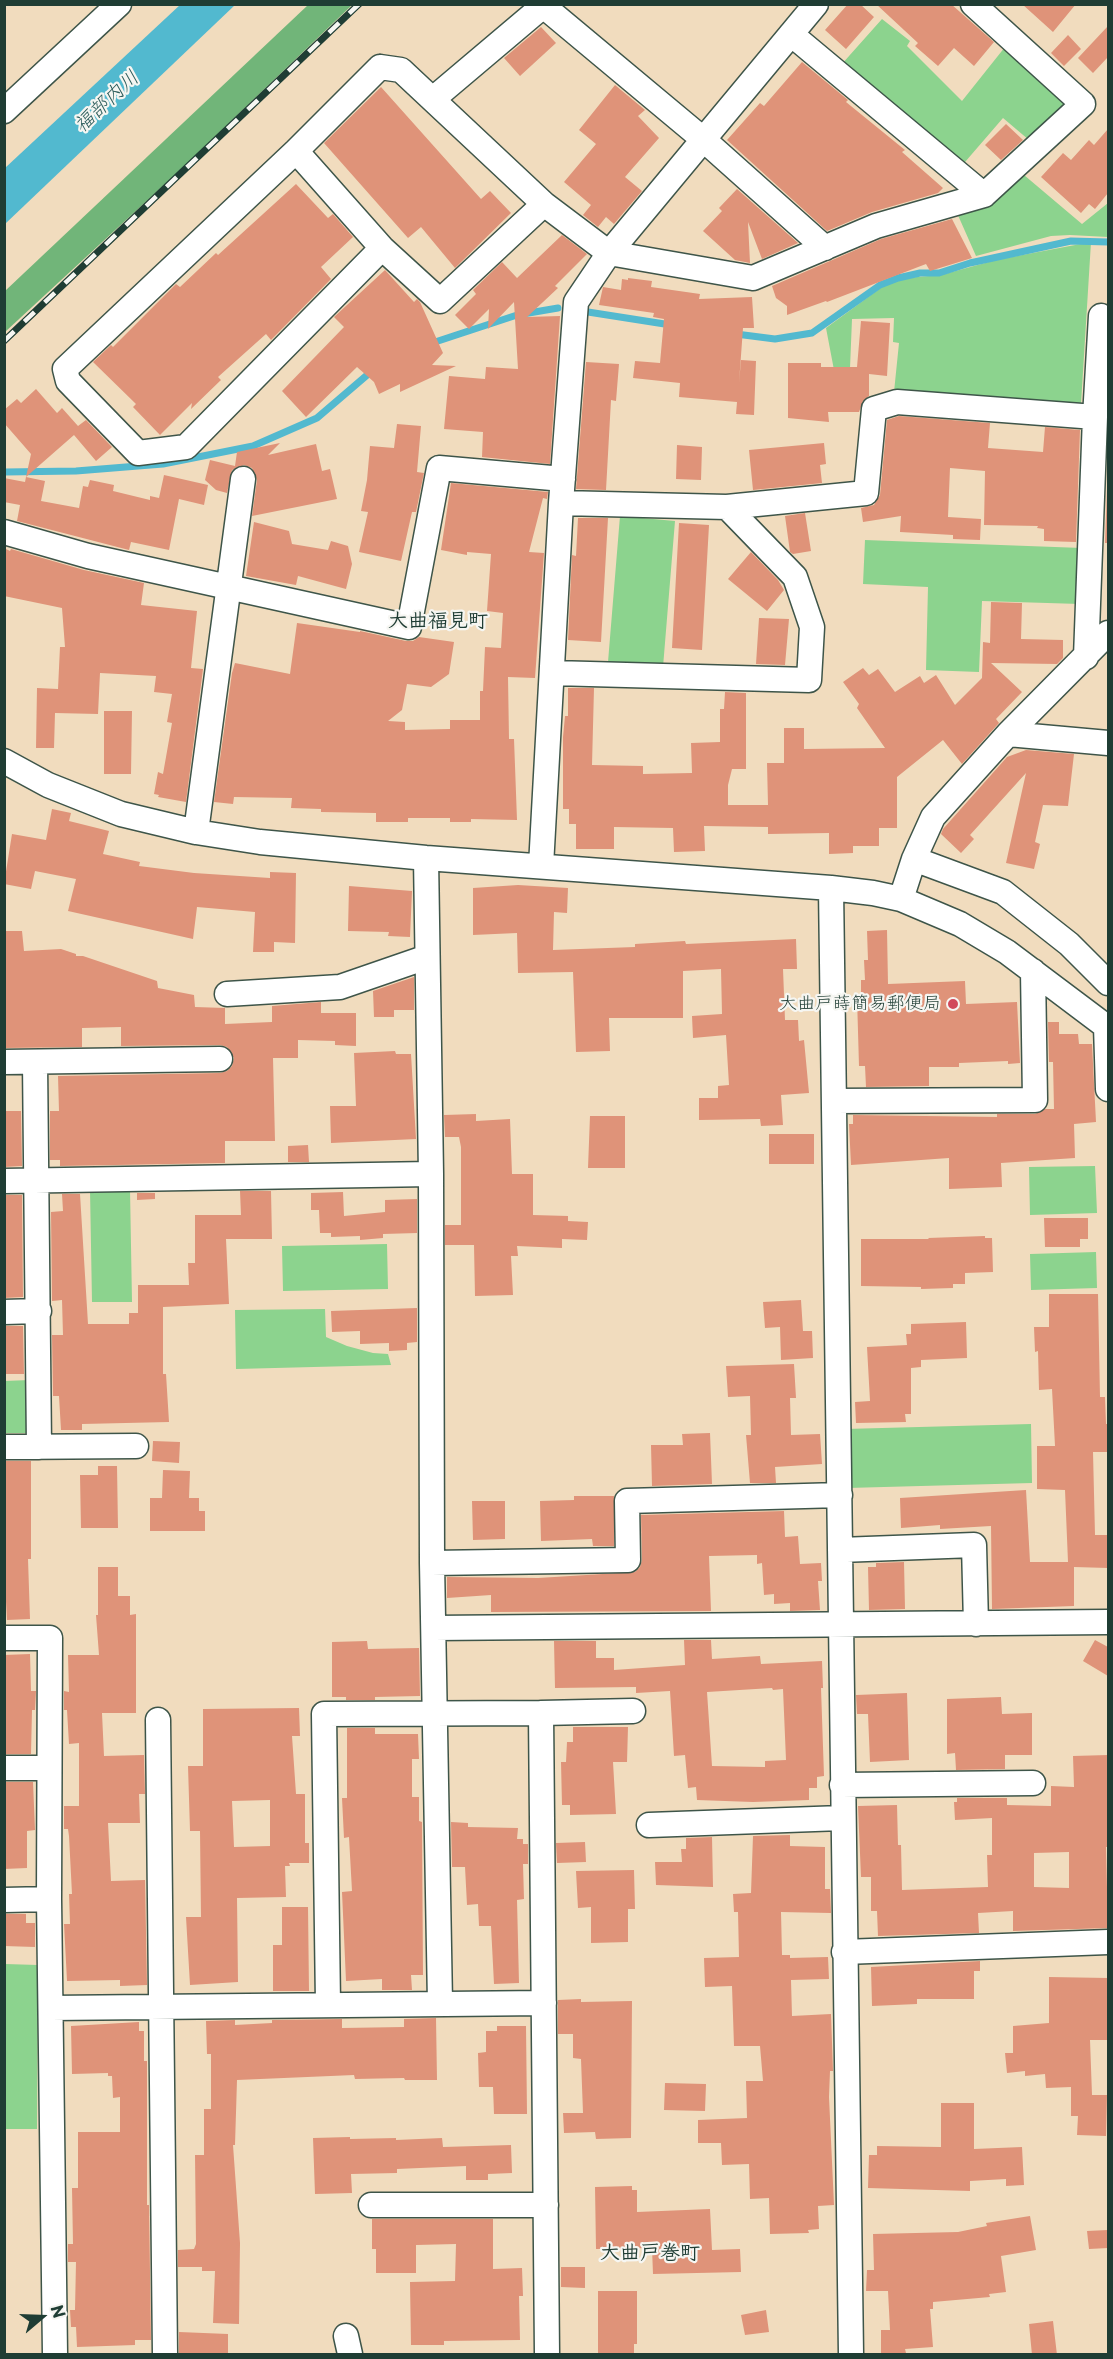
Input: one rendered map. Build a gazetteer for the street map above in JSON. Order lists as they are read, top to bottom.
{
  "districts": ["大曲福見町", "大曲戸巻町"],
  "water": ["福部内川"],
  "places": ["大曲戸蒔簡易郵便局"],
  "north": "right"
}
